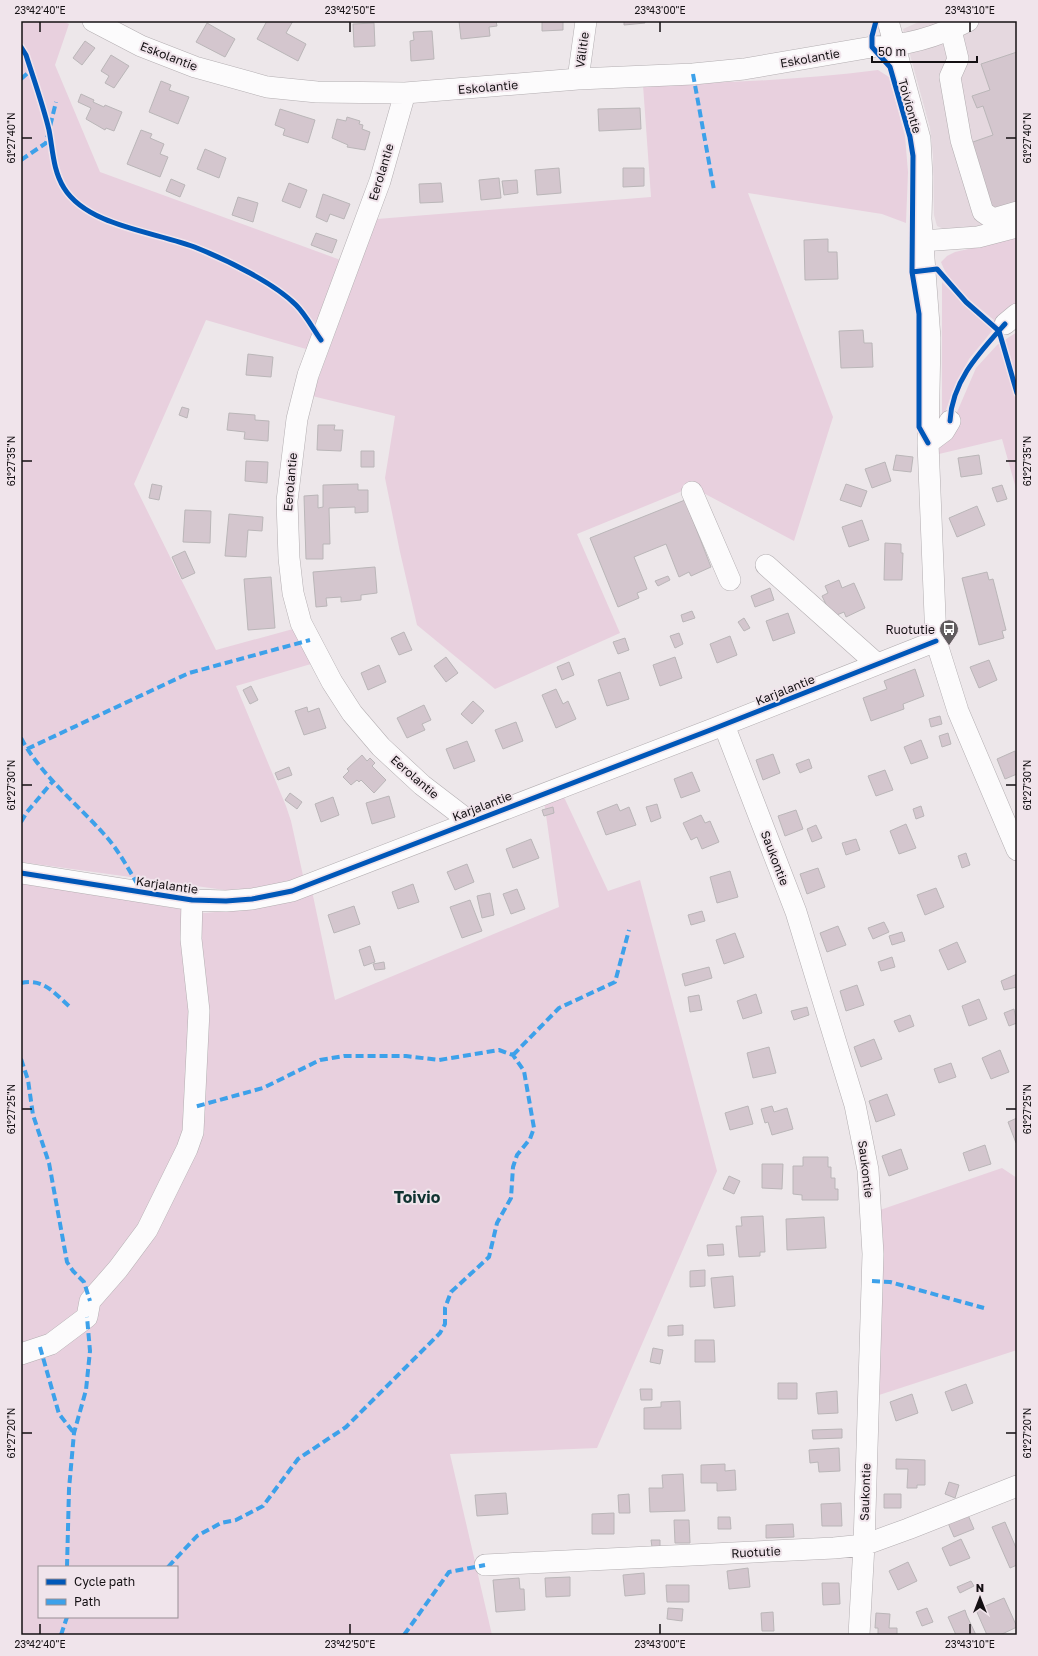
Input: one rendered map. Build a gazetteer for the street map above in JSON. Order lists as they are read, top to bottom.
{
  "streets": {
    "street": [
      "Välitie",
      "Eskolantie",
      "Toiviontie",
      "Eerolantie",
      "Karjalantie",
      "Saukontie",
      "Ruotutie"
    ]
  },
  "crossings": [
    ["Välitie", "Eskolantie"],
    ["Eskolantie", "Toiviontie"],
    ["Eskolantie", "Eerolantie"],
    ["Eerolantie", "Karjalantie"],
    ["Karjalantie", "Saukontie"],
    ["Saukontie", "Ruotutie"]
  ],
  "districts": ["Toivio"],
  "places": {
    "bus stop": ["Ruotutie"]
  },
  "legend": ["Cycle path", "Path"],
  "scale_bar": "50 m",
  "north": "top",
  "coordinates": [
    "23°42'40\"E",
    "23°42'50\"E",
    "23°43'00\"E",
    "23°43'10\"E",
    "61°27'40\"N",
    "61°27'35\"N",
    "61°27'30\"N",
    "61°27'25\"N",
    "61°27'20\"N"
  ]
}
